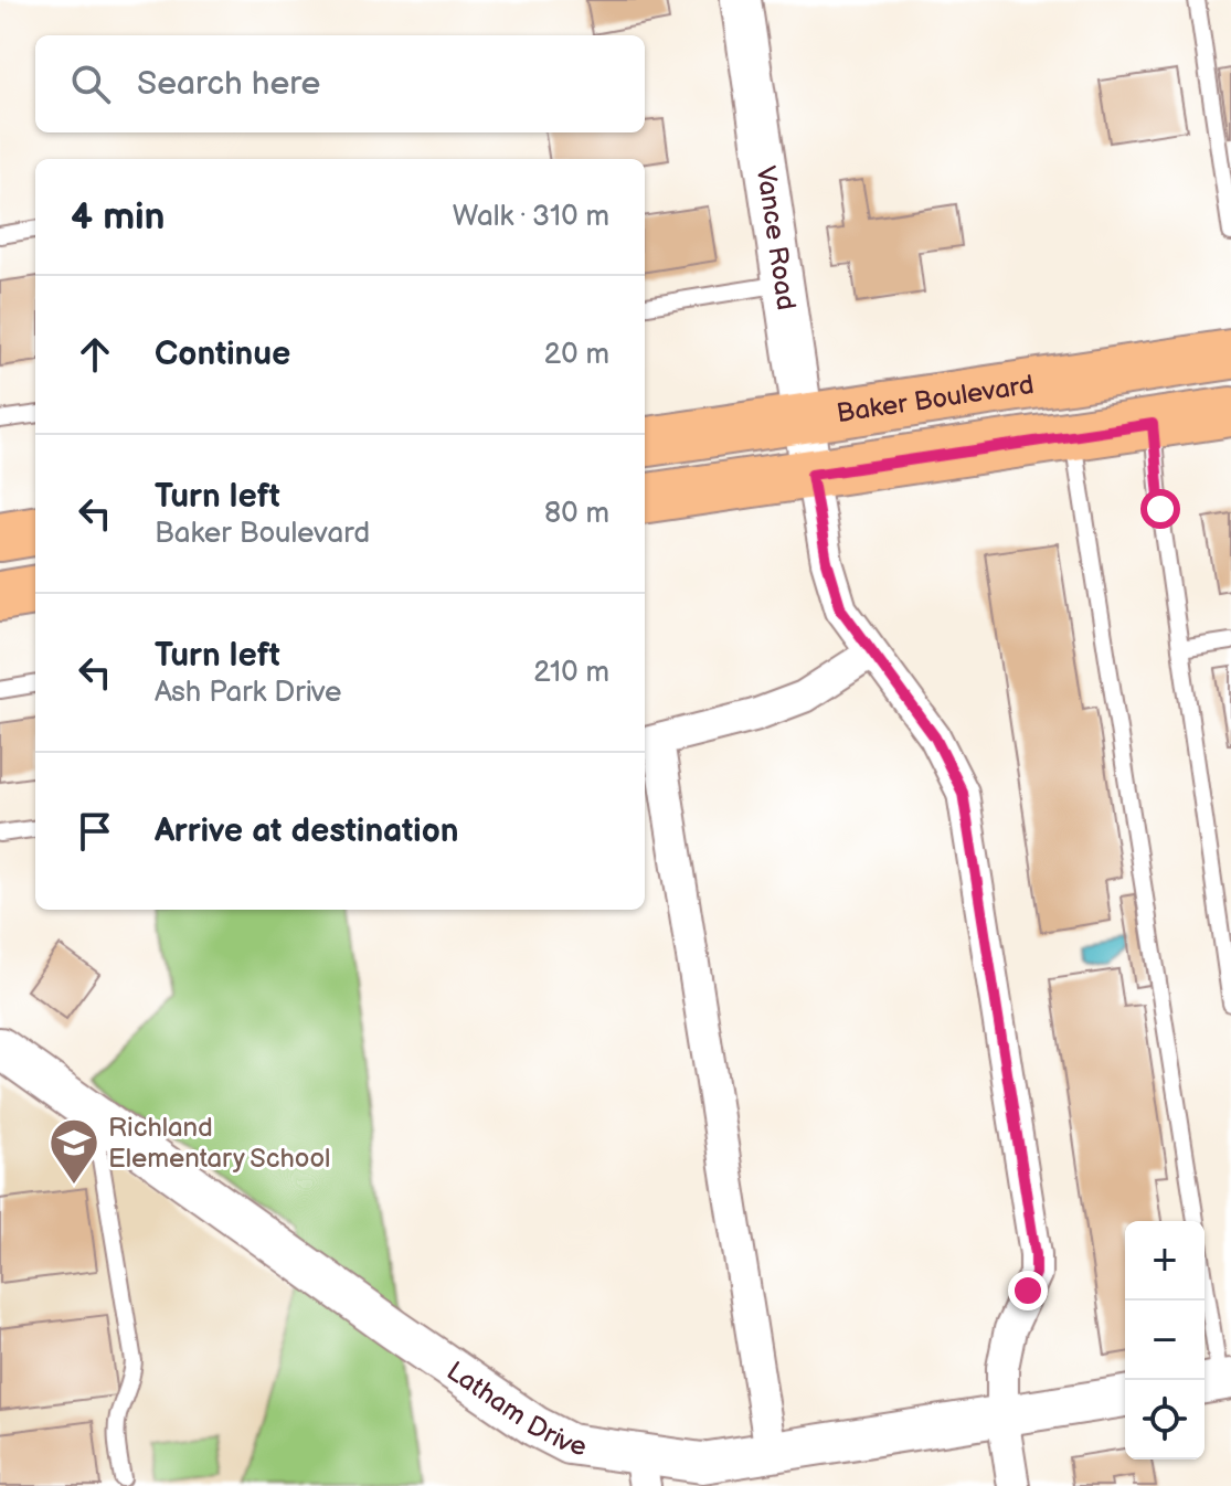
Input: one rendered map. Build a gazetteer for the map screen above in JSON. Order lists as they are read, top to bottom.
{
  "streets": {
    "main road": ["Baker Boulevard"],
    "street": ["Vance Road", "Latham Drive"]
  },
  "crossings": [
    ["Vance Road", "Baker Boulevard"]
  ],
  "places": {
    "school or university": ["Richland Elementary School"]
  },
  "page": {
    "search": "Search here",
    "heading": ["4 min", "Walk · 310 m"],
    "list": [
      ["Continue", "20 m"],
      ["Turn left", "Baker Boulevard", "80 m"],
      ["Turn left", "Ash Park Drive", "210 m"],
      "Arrive at destination"
    ],
    "map_buttons": ["+", "−"]
  }
}
